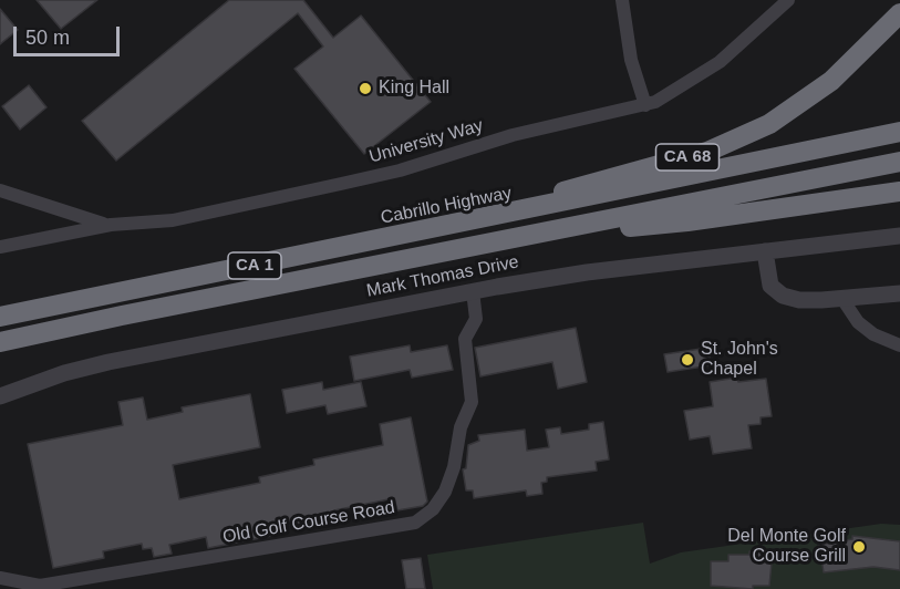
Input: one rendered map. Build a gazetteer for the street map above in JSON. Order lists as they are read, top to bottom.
{
  "streets": {
    "highway": ["CA 68", "Cabrillo Highway", "CA 1"],
    "street": ["University Way", "Mark Thomas Drive", "Old Golf Course Road"]
  },
  "crossings": [
    ["CA 68", "Cabrillo Highway"],
    ["Mark Thomas Drive", "Old Golf Course Road"]
  ],
  "places": ["King Hall", "St. John's Chapel", "Del Monte Golf Course Grill"],
  "scale_bar": "50 m"
}
